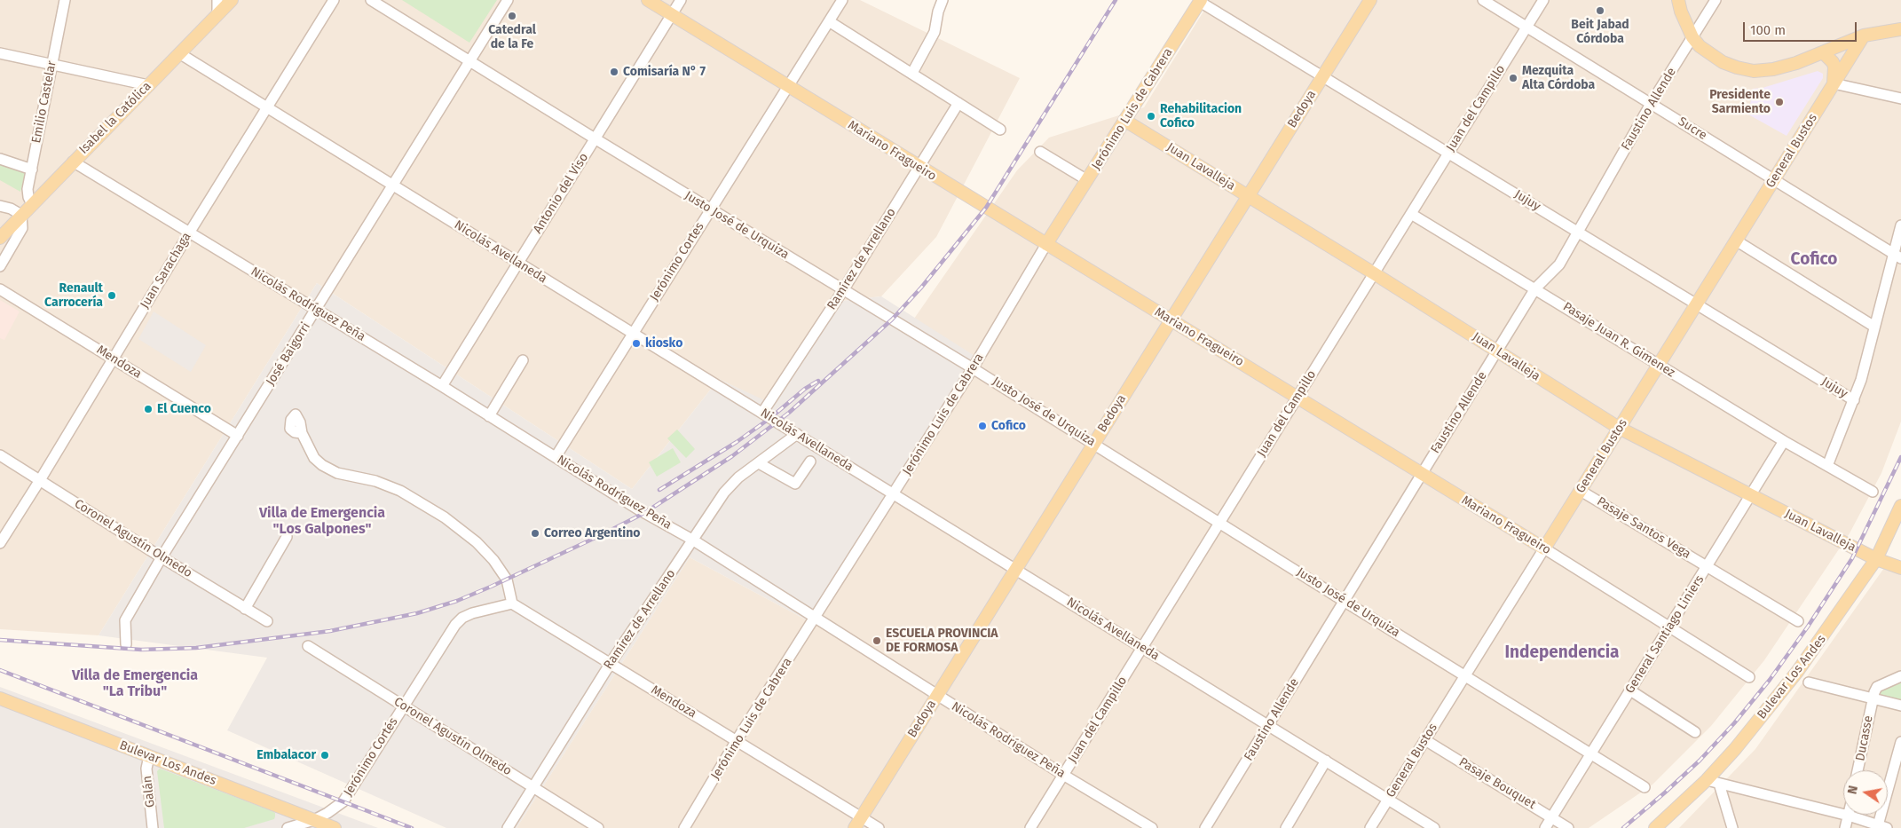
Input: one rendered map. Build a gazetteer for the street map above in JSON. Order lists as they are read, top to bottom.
{
  "streets": {
    "main road": [
      "Jerónimo Luis de Cabrera",
      "Bedoya",
      "Isabel la Católica",
      "Mariano Fragueiro",
      "General Bustos",
      "Juan Lavalleja",
      "Bulevar Los Andes"
    ],
    "street": [
      "Emilio Castelar",
      "Juan del Campillo",
      "Faustino Allende",
      "Sucre",
      "Antonio del Viso",
      "Jujuy",
      "Justo José de Urquiza",
      "Nicolás Avellaneda",
      "Ramírez de Arrellano",
      "Jerónimo Cortes",
      "Juan Sarachaga",
      "Nicolás Rodríguez Peña",
      "Pasaje Juan R. Gimenez",
      "José Baigorri",
      "Mendoza",
      "Pasaje Santos Vega",
      "Coronel Agustín Olmedo",
      "General Santiago Liniers",
      "Ducasse",
      "Jerónimo Cortés",
      "Pasaje Bouquet",
      "Galán"
    ]
  },
  "crossings": [
    ["Emilio Castelar", "Isabel la Católica"],
    ["Juan del Campillo", "Sucre"],
    ["Juan del Campillo", "Mariano Fragueiro"],
    ["Juan del Campillo", "Juan Lavalleja"],
    ["Juan del Campillo", "Jujuy"],
    ["Juan del Campillo", "Justo José de Urquiza"],
    ["Juan del Campillo", "Nicolás Avellaneda"],
    ["Juan del Campillo", "Nicolás Rodríguez Peña"],
    ["Juan del Campillo", "Pasaje Juan R. Gimenez"],
    ["Jerónimo Luis de Cabrera", "Mariano Fragueiro"],
    ["Jerónimo Luis de Cabrera", "Juan Lavalleja"],
    ["Jerónimo Luis de Cabrera", "Jujuy"],
    ["Jerónimo Luis de Cabrera", "Justo José de Urquiza"],
    ["Jerónimo Luis de Cabrera", "Nicolás Avellaneda"],
    ["Jerónimo Luis de Cabrera", "Nicolás Rodríguez Peña"],
    ["Jerónimo Luis de Cabrera", "Mendoza"],
    ["Bedoya", "Mariano Fragueiro"],
    ["Bedoya", "Juan Lavalleja"],
    ["Bedoya", "Jujuy"],
    ["Bedoya", "Justo José de Urquiza"],
    ["Bedoya", "Nicolás Avellaneda"],
    ["Bedoya", "Nicolás Rodríguez Peña"],
    ["Bedoya", "Mendoza"],
    ["Faustino Allende", "Sucre"],
    ["Faustino Allende", "Mariano Fragueiro"],
    ["Faustino Allende", "Juan Lavalleja"],
    ["Faustino Allende", "Jujuy"],
    ["Faustino Allende", "Justo José de Urquiza"],
    ["Faustino Allende", "Nicolás Avellaneda"],
    ["Faustino Allende", "Pasaje Juan R. Gimenez"],
    ["Isabel la Católica", "Nicolás Avellaneda"],
    ["Isabel la Católica", "Nicolás Rodríguez Peña"],
    ["Sucre", "General Bustos"],
    ["Mariano Fragueiro", "General Bustos"],
    ["Mariano Fragueiro", "Antonio del Viso"],
    ["Mariano Fragueiro", "Ramírez de Arrellano"],
    ["Mariano Fragueiro", "Jerónimo Cortes"],
    ["Mariano Fragueiro", "General Santiago Liniers"],
    ["General Bustos", "Juan Lavalleja"],
    ["General Bustos", "Jujuy"],
    ["General Bustos", "Justo José de Urquiza"],
    ["General Bustos", "Nicolás Avellaneda"],
    ["General Bustos", "Pasaje Juan R. Gimenez"],
    ["General Bustos", "Pasaje Santos Vega"],
    ["General Bustos", "Pasaje Bouquet"],
    ["Juan Lavalleja", "General Santiago Liniers"],
    ["Juan Lavalleja", "Bulevar Los Andes"],
    ["Antonio del Viso", "Justo José de Urquiza"],
    ["Antonio del Viso", "Nicolás Avellaneda"],
    ["Antonio del Viso", "Nicolás Rodríguez Peña"],
    ["Justo José de Urquiza", "Ramírez de Arrellano"],
    ["Justo José de Urquiza", "Jerónimo Cortes"],
    ["Justo José de Urquiza", "José Baigorri"],
    ["Justo José de Urquiza", "General Santiago Liniers"],
    ["Nicolás Avellaneda", "Ramírez de Arrellano"],
    ["Nicolás Avellaneda", "Jerónimo Cortes"],
    ["Nicolás Avellaneda", "Juan Sarachaga"],
    ["Nicolás Avellaneda", "José Baigorri"],
    ["Ramírez de Arrellano", "Nicolás Rodríguez Peña"],
    ["Ramírez de Arrellano", "Mendoza"],
    ["Ramírez de Arrellano", "Coronel Agustín Olmedo"],
    ["Jerónimo Cortes", "Nicolás Rodríguez Peña"],
    ["Juan Sarachaga", "Nicolás Rodríguez Peña"],
    ["Juan Sarachaga", "Mendoza"],
    ["Juan Sarachaga", "Coronel Agustín Olmedo"],
    ["Nicolás Rodríguez Peña", "José Baigorri"],
    ["Pasaje Juan R. Gimenez", "General Santiago Liniers"],
    ["José Baigorri", "Mendoza"],
    ["José Baigorri", "Coronel Agustín Olmedo"],
    ["Mendoza", "Jerónimo Cortés"],
    ["Pasaje Santos Vega", "General Santiago Liniers"],
    ["Coronel Agustín Olmedo", "Jerónimo Cortés"],
    ["General Santiago Liniers", "Pasaje Bouquet"],
    ["Bulevar Los Andes", "Jerónimo Cortés"],
    ["Bulevar Los Andes", "Galán"]
  ],
  "districts": [
    "Cofico",
    "Villa de Emergencia \"Los Galpones\"",
    "Independencia",
    "Villa de Emergencia \"La Tribu\""
  ],
  "places": [
    "Beit Jabad Córdoba",
    "Catedral de la Fe",
    "Comisaría N° 7",
    "Mezquita Alta Córdoba",
    "Presidente Sarmiento",
    "Rehabilitacion Cofico",
    "Renault Carrocería",
    "kiosko",
    "El Cuenco",
    "Cofico",
    "Correo Argentino",
    "ESCUELA PROVINCIA DE FORMOSA",
    "Embalacor"
  ],
  "scale_bar": "100 m",
  "north": "left"
}
